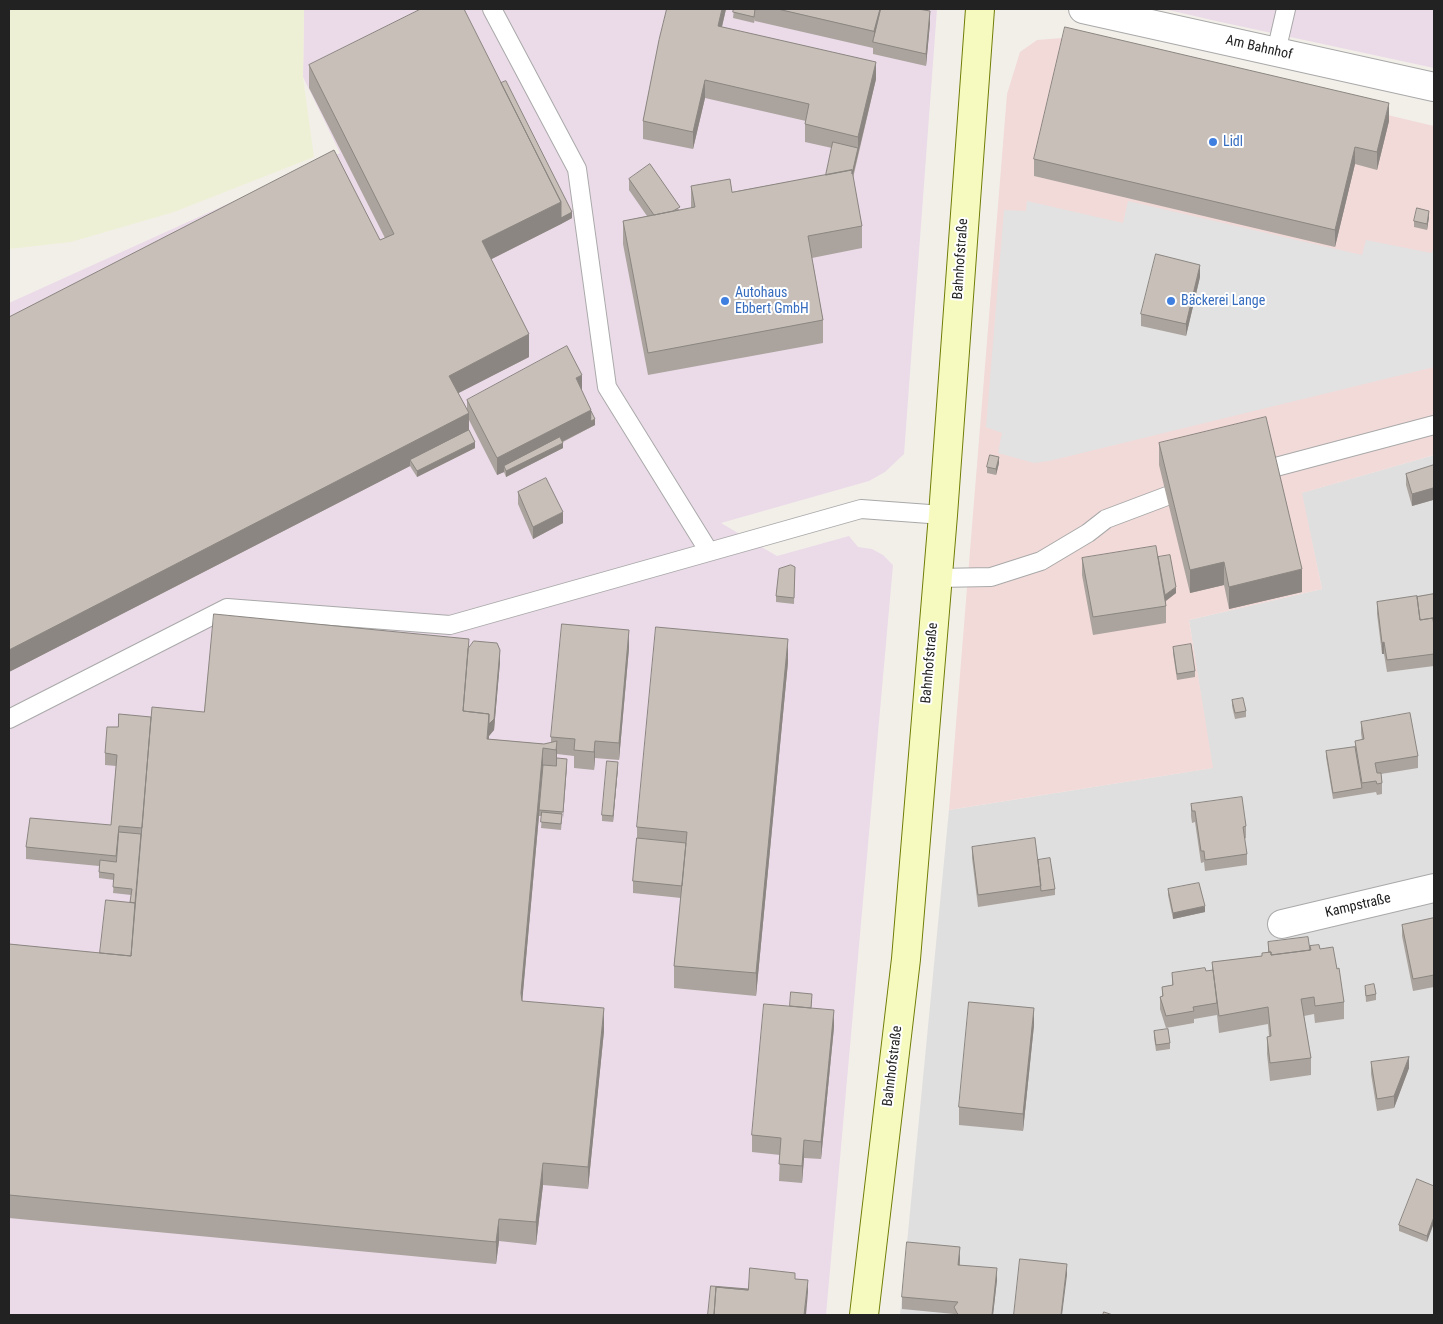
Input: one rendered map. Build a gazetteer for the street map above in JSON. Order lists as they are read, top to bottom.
{
  "streets": {
    "main road": ["Bahnhofstraße"],
    "street": ["Am Bahnhof", "Kampstraße"]
  },
  "places": ["Lidl", "Autohaus Ebbert GmbH", "Bäckerei Lange"]
}
